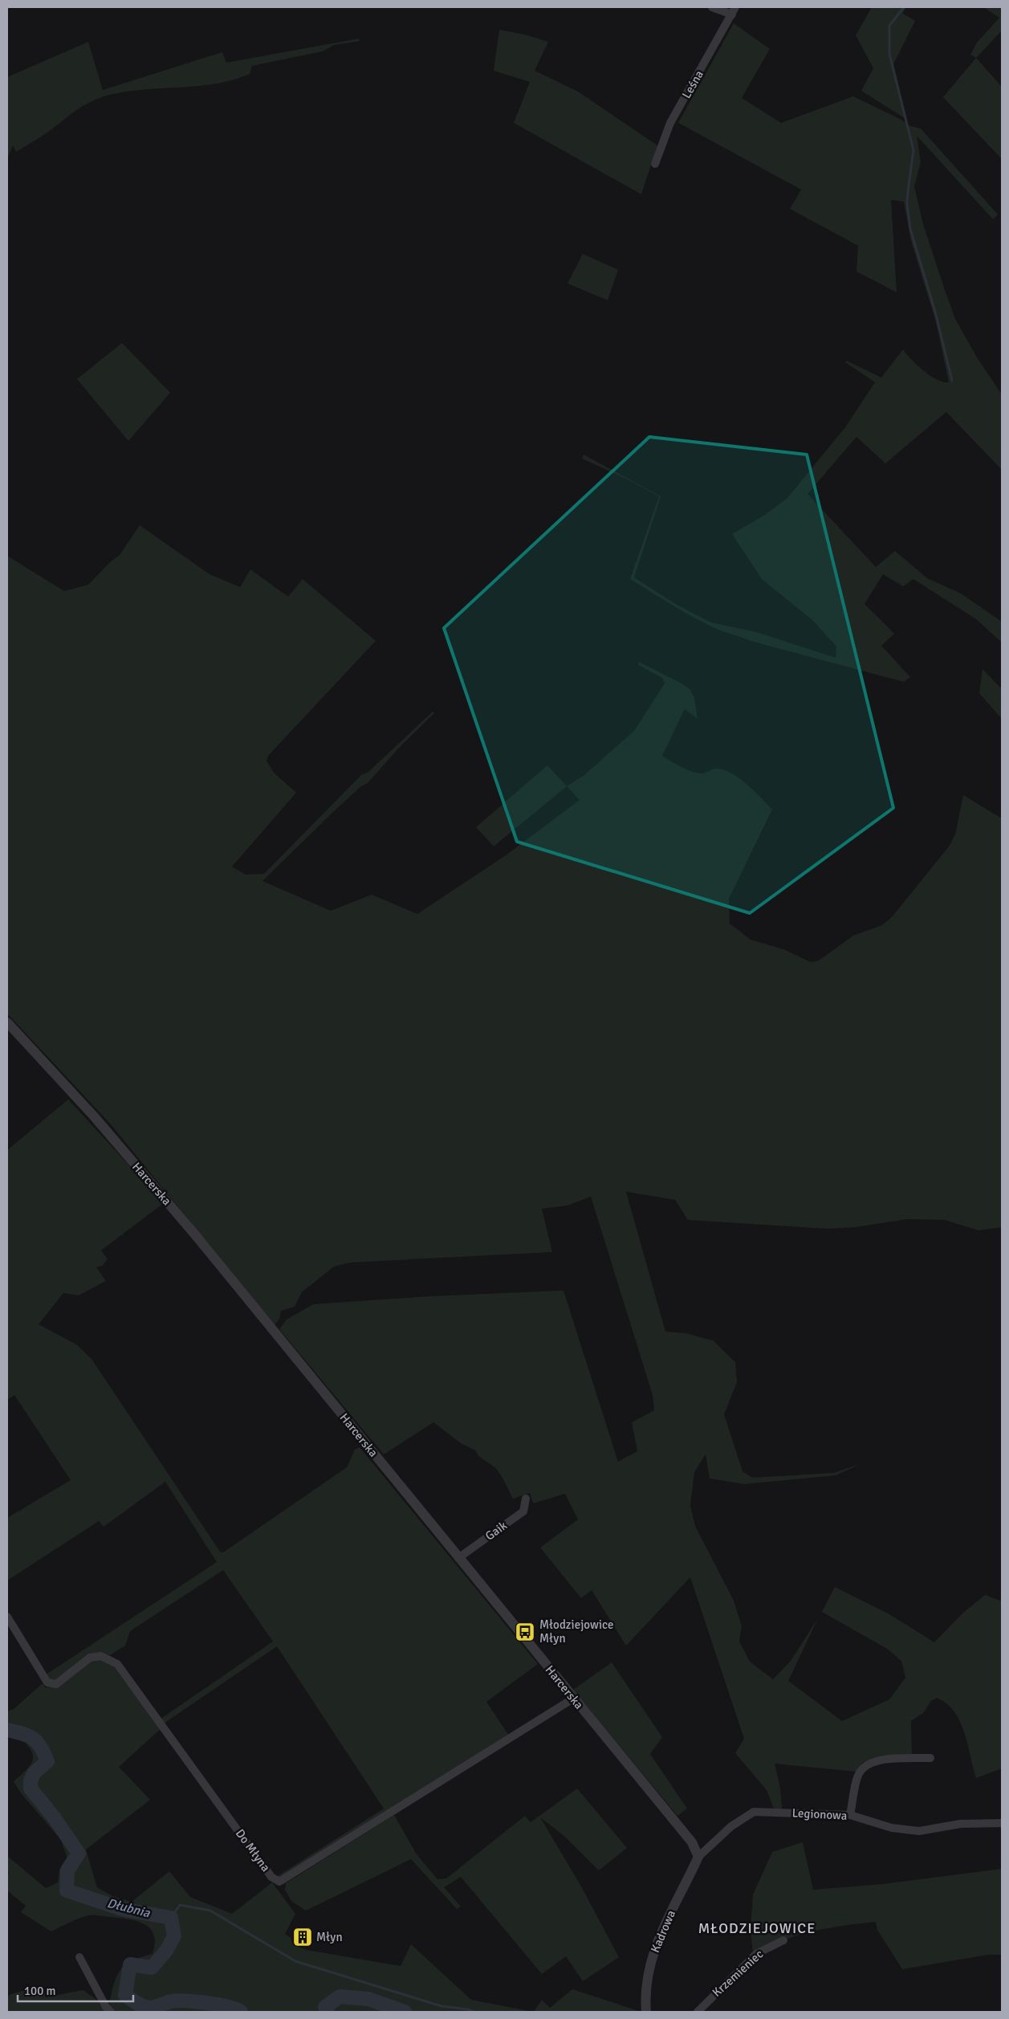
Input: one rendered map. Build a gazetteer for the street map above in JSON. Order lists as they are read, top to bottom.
{
  "streets": {
    "street": [
      "Leśna",
      "Harcerska",
      "Gaik",
      "Legionowa",
      "Do Młyna",
      "Kadrowa",
      "Krzemieniec"
    ]
  },
  "crossings": [
    ["Harcerska", "Gaik"],
    ["Harcerska", "Legionowa"],
    ["Harcerska", "Do Młyna"],
    ["Harcerska", "Kadrowa"],
    ["Legionowa", "Kadrowa"]
  ],
  "districts": ["MŁODZIEJOWICE"],
  "water": ["Dłubnia"],
  "places": {
    "bus stop": ["Młodziejowice Młyn"],
    "building": ["Młyn"]
  },
  "scale_bar": "100 m"
}
